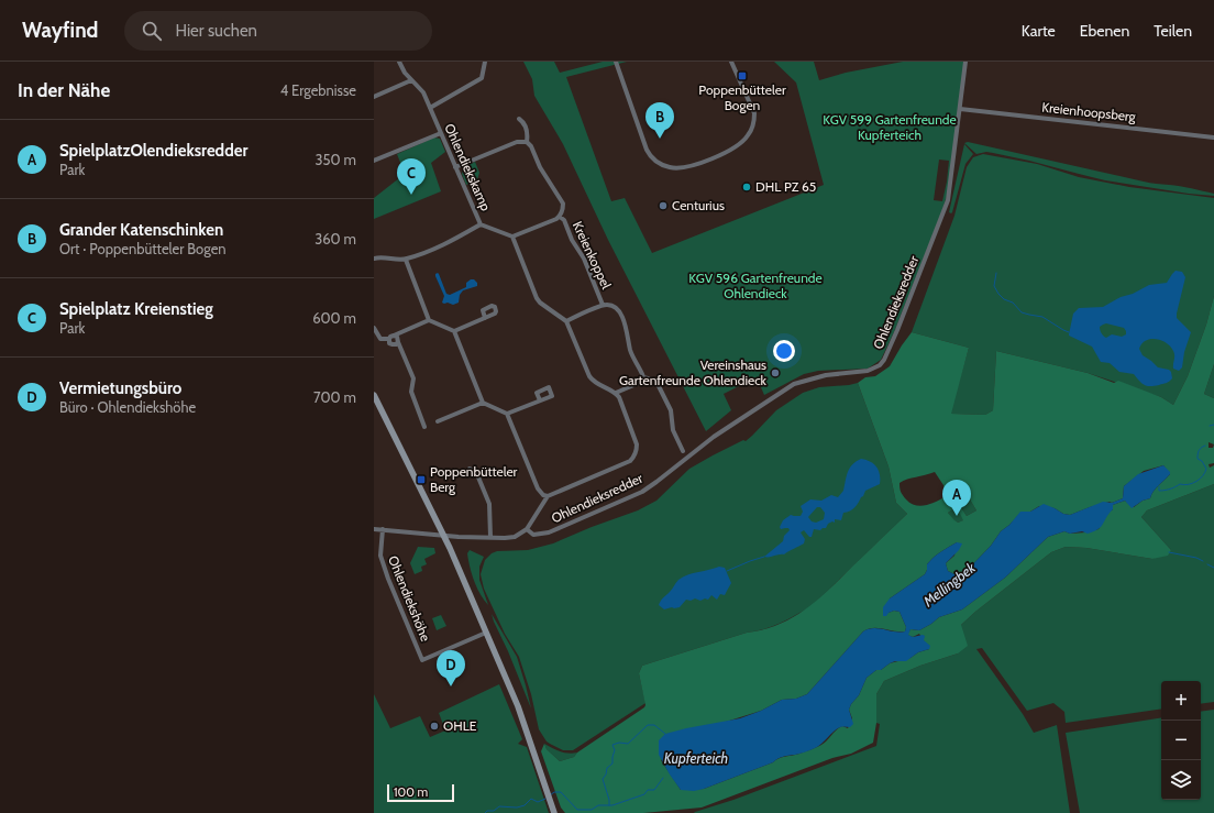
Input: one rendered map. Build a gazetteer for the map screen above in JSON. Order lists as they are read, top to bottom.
{
  "streets": {
    "street": [
      "Kreienhoopsberg",
      "Ohlendiekskamp",
      "Kreienkoppel",
      "Ohlendieksredder",
      "Ohlendiekshöhe"
    ]
  },
  "crossings": [
    ["Kreienhoopsberg", "Ohlendieksredder"],
    ["Ohlendiekskamp", "Kreienkoppel"]
  ],
  "water": ["Mellingbek", "Kupferteich"],
  "parks": ["KGV 599 Gartenfreunde Kupferteich", "KGV 596 Gartenfreunde Ohlendieck"],
  "places": {
    "transit": ["Poppenbütteler Bogen", "Poppenbütteler Berg"],
    "other": [
      "DHL PZ 65",
      "Centurius",
      "Vereinshaus Gartenfreunde Ohlendieck",
      "OHLE"
    ]
  },
  "scale_bar": "100 m",
  "page": {
    "header": "Wayfind",
    "search": "Hier suchen",
    "nav": ["Karte", "Ebenen", "Teilen"],
    "heading": ["In der Nähe", "4 Ergebnisse"],
    "pins": [
      "B",
      "C",
      "A",
      "D"
    ],
    "list": [
      {
        "mark": "A",
        "name": "SpielplatzOlendieksredder",
        "note": "Park",
        "value": "350 m"
      },
      {
        "mark": "B",
        "name": "Grander Katenschinken",
        "note": "Ort · Poppenbütteler Bogen",
        "value": "360 m"
      },
      {
        "mark": "C",
        "name": "Spielplatz Kreienstieg",
        "note": "Park",
        "value": "600 m"
      },
      {
        "mark": "D",
        "name": "Vermietungsbüro",
        "note": "Büro · Ohlendiekshöhe",
        "value": "700 m"
      }
    ],
    "map_buttons": ["+", "−"],
    "scale": "100 m"
  }
}
